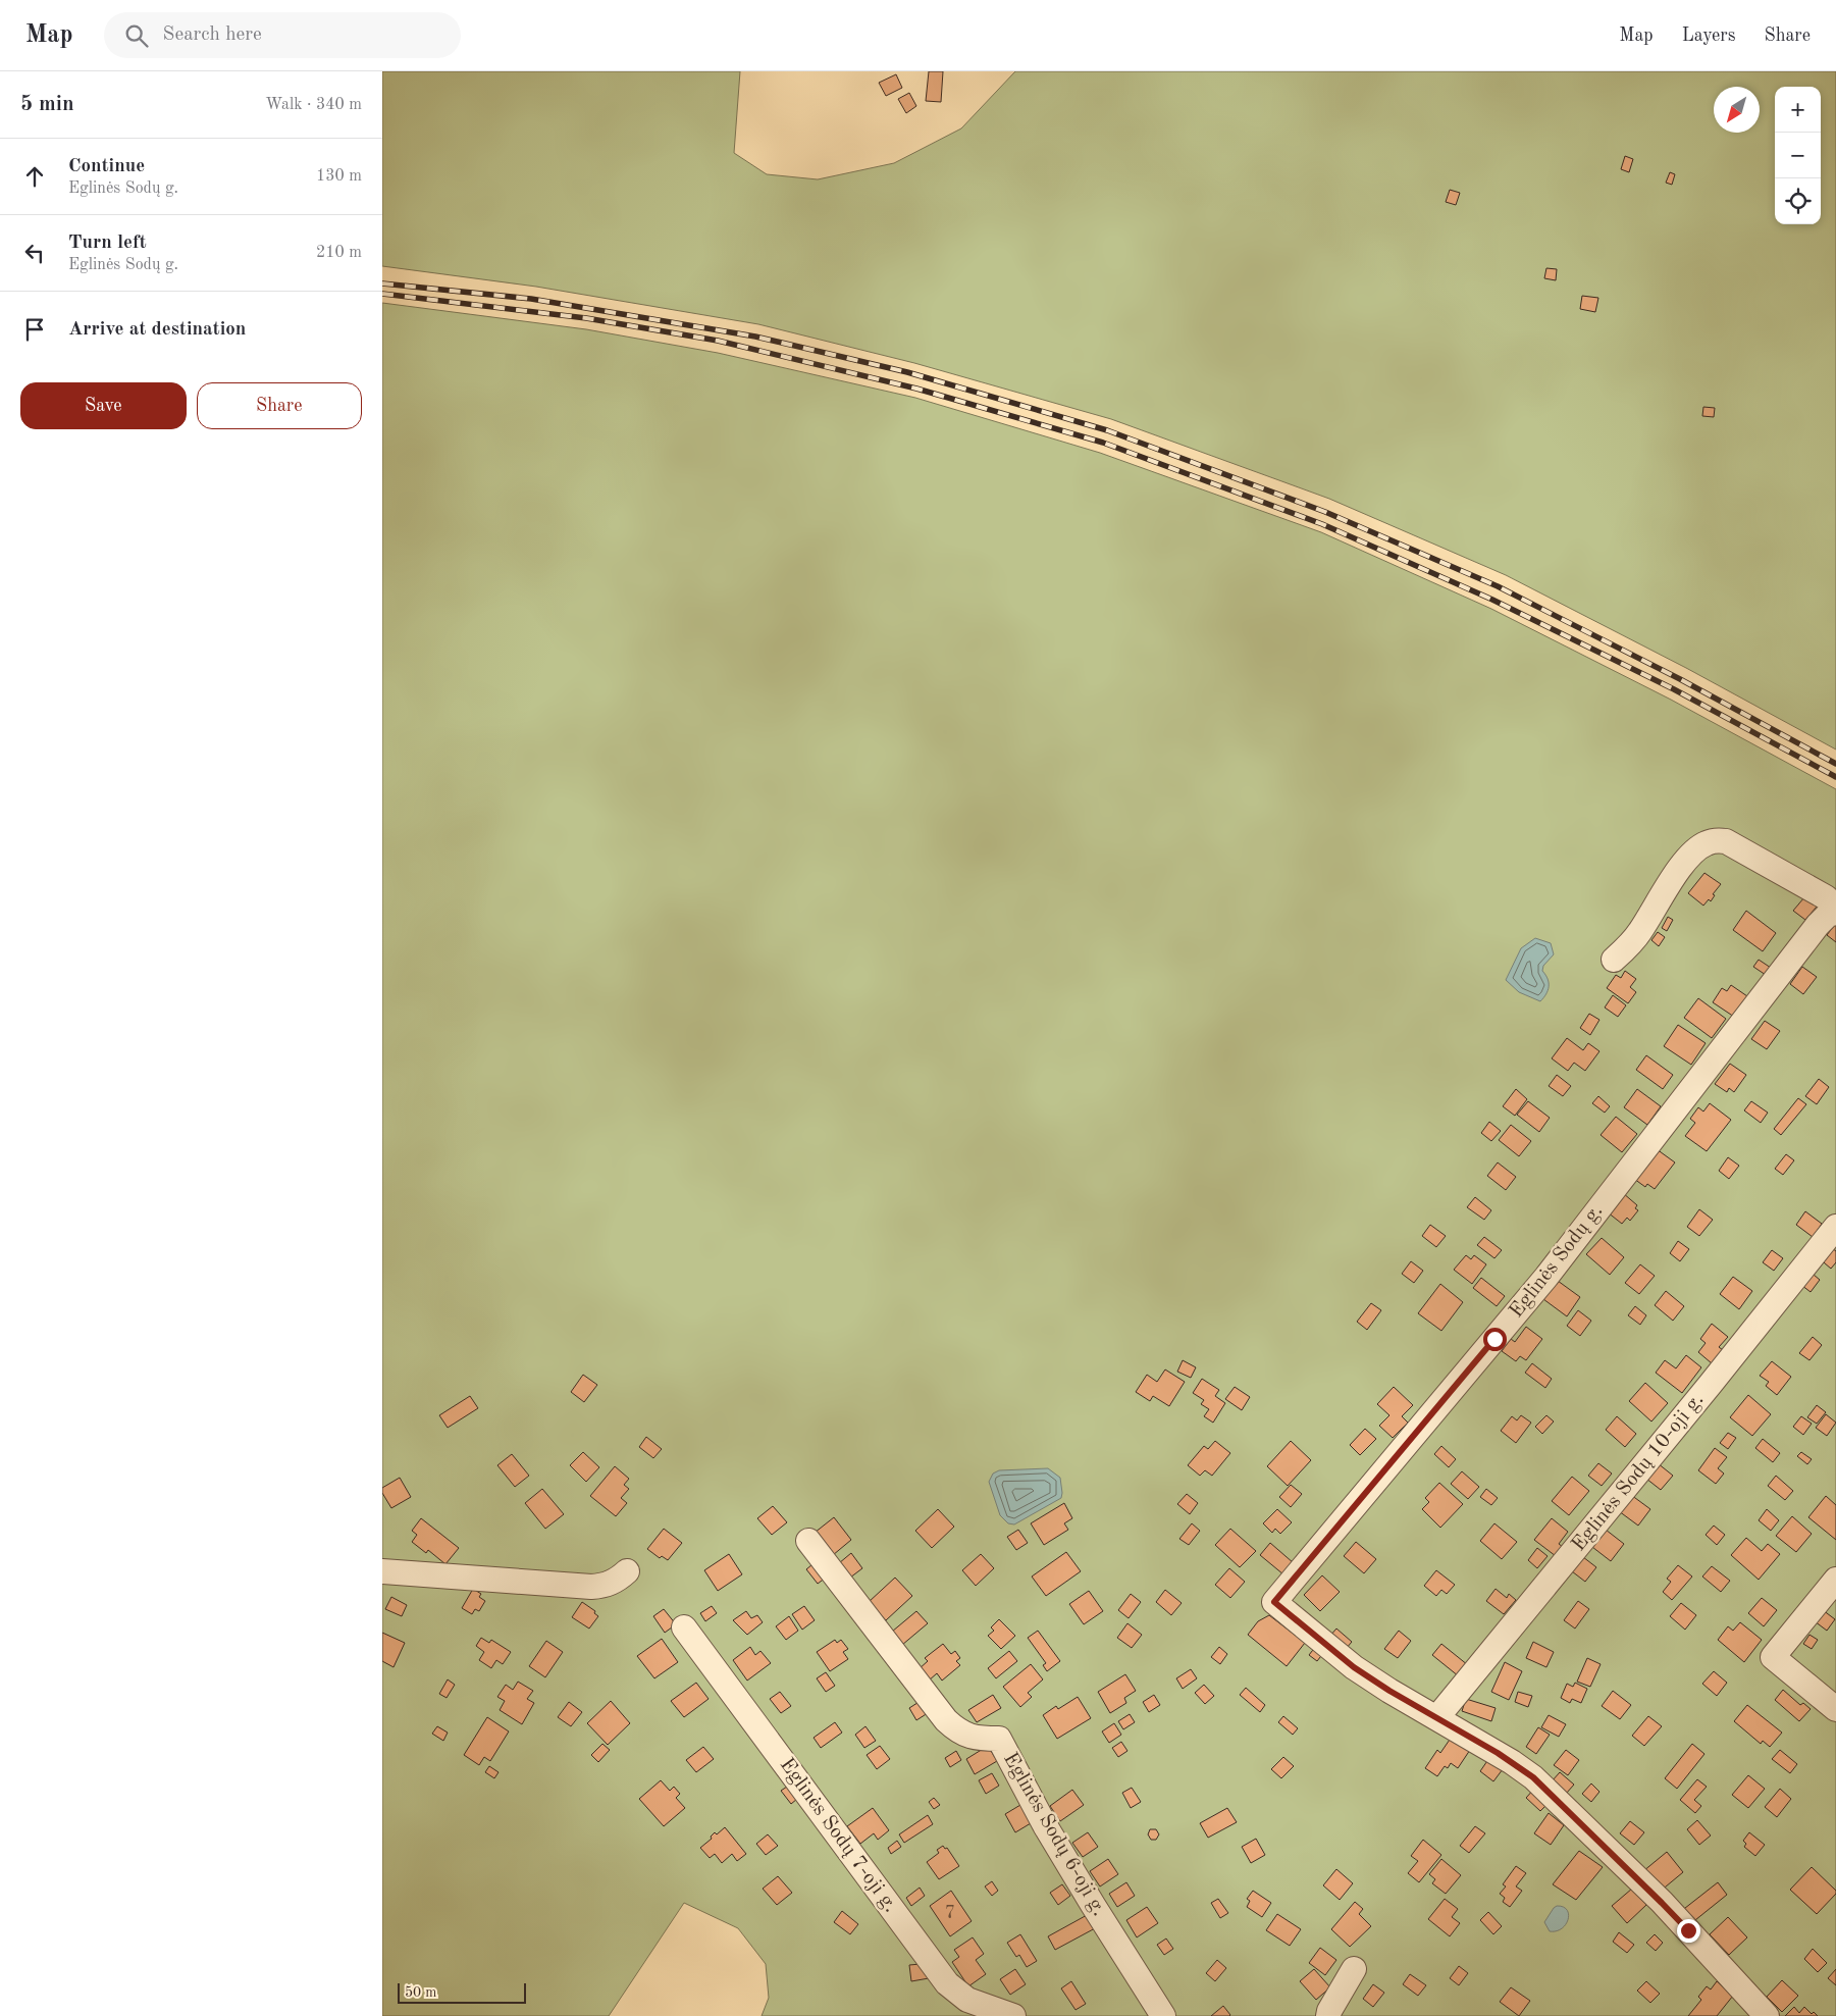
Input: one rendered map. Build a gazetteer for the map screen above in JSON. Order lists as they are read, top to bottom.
{
  "streets": {
    "street": [
      "Eglinės Sodų g.",
      "Eglinės Sodų 10-oji g.",
      "Eglinės Sodų 6-oji g.",
      "Eglinės Sodų 7-oji g."
    ]
  },
  "crossings": [
    ["Eglinės Sodų g.", "Eglinės Sodų 10-oji g."]
  ],
  "house_numbers": ["7"],
  "scale_bar": "50 m",
  "north": "bottom left",
  "page": {
    "header": "Map",
    "search": "Search here",
    "nav": ["Map", "Layers", "Share"],
    "heading": ["5 min", "Walk · 340 m"],
    "map_buttons": ["+", "−"],
    "list": [
      ["Continue", "Eglinės Sodų g.", "130 m"],
      ["Turn left", "Eglinės Sodų g.", "210 m"],
      "Arrive at destination"
    ],
    "buttons": ["Save", "Share"],
    "scale": "50 m"
  }
}
